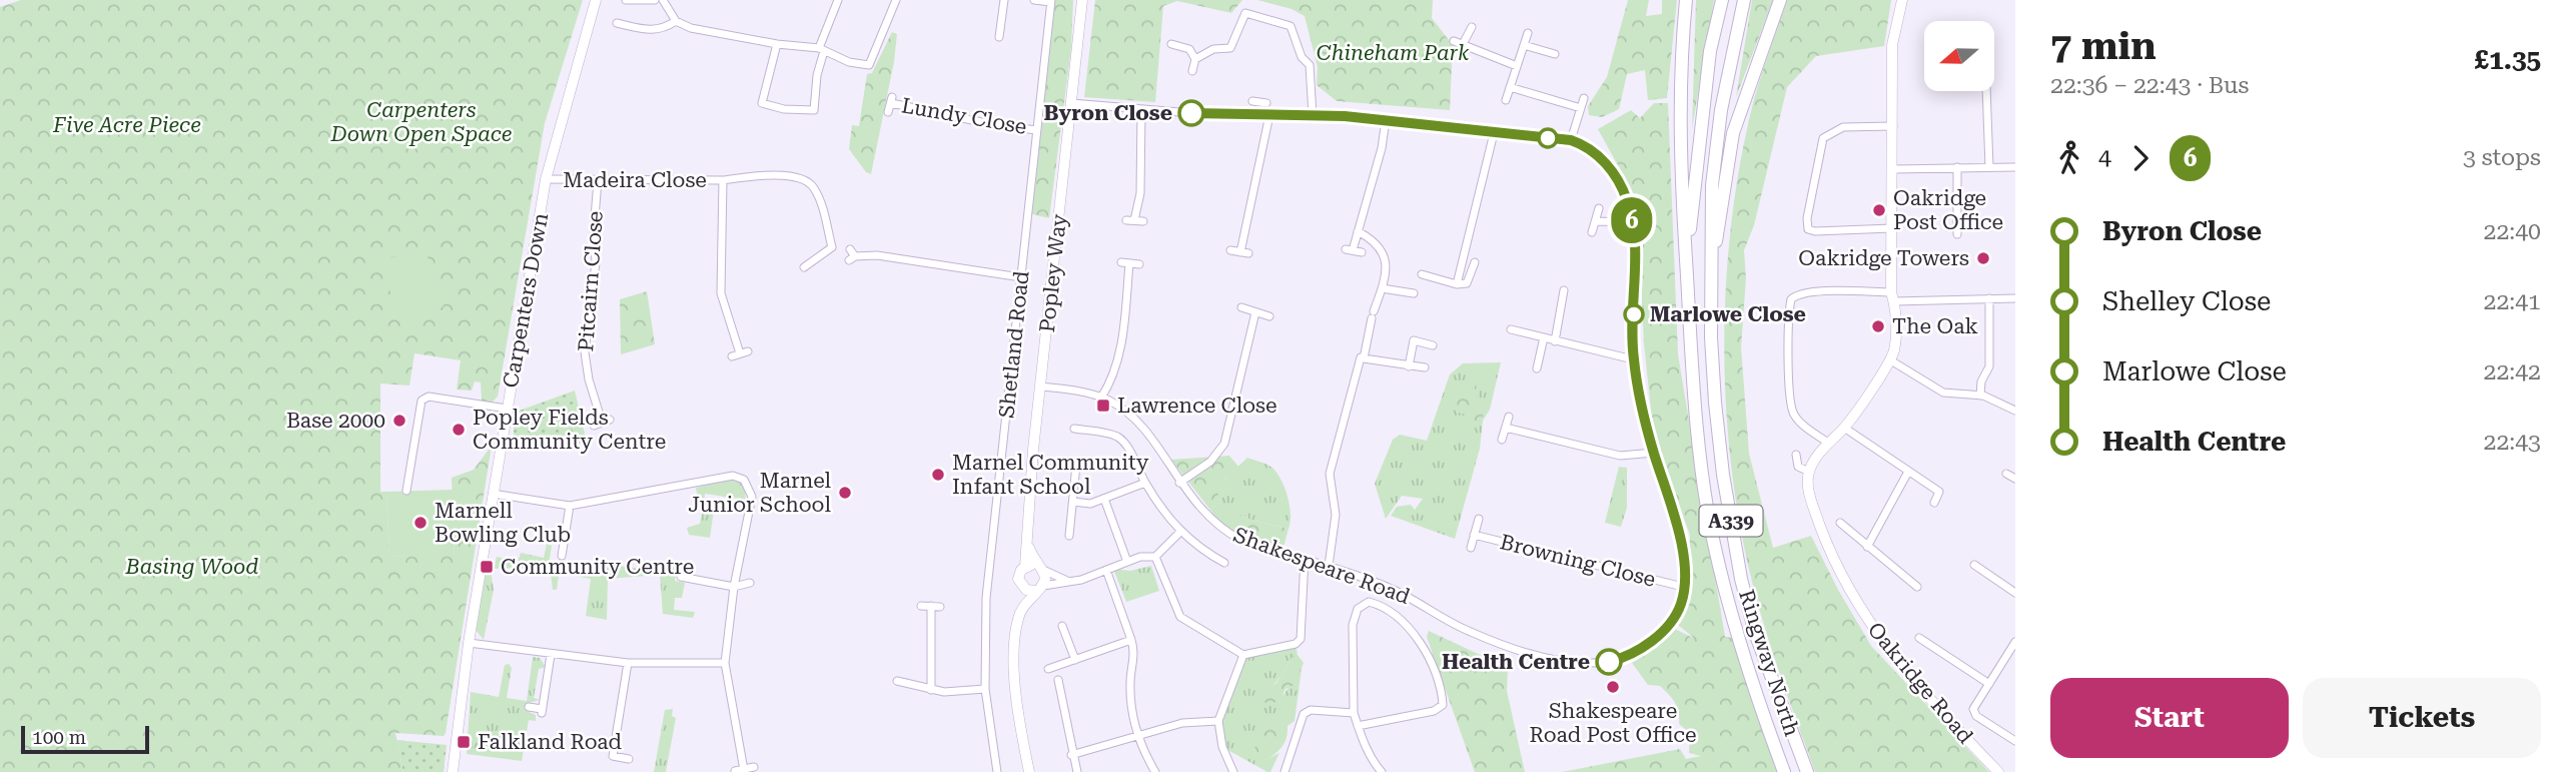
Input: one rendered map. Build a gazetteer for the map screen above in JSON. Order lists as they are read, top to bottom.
{
  "streets": {
    "highway": ["A339", "Ringway North"],
    "street": [
      "Lundy Close",
      "Madeira Close",
      "Popley Way",
      "Pitcairn Close",
      "Carpenters Down",
      "Shetland Road",
      "Browning Close",
      "Shakespeare Road",
      "Oakridge Road"
    ]
  },
  "crossings": [
    ["Lundy Close", "Shetland Road"],
    ["Madeira Close", "Pitcairn Close"],
    ["Madeira Close", "Carpenters Down"],
    ["Popley Way", "Shakespeare Road"],
    ["A339", "Ringway North"],
    ["Browning Close", "Shakespeare Road"]
  ],
  "parks": [
    "Chineham Park",
    "Carpenters Down Open Space",
    "Five Acre Piece",
    "Basing Wood"
  ],
  "places": {
    "other": [
      "Byron Close",
      "Oakridge Post Office",
      "Oakridge Towers",
      "Marlowe Close",
      "The Oak",
      "Base 2000",
      "Popley Fields Community Centre",
      "Marnel Community Infant School",
      "Marnel Junior School",
      "Marnell Bowling Club",
      "Health Centre",
      "Shakespeare Road Post Office"
    ],
    "transit": ["Lawrence Close", "Community Centre", "Falkland Road"]
  },
  "lines": ["bus line 6"],
  "scale_bar": "100 m",
  "north": "left",
  "page": {
    "on_map": "6",
    "heading": ["7 min", "22:36 – 22:43 · Bus", "£1.35"],
    "legs": ["4", "6", "3 stops"],
    "list": [
      {
        "name": "Byron Close",
        "value": "22:40"
      },
      {
        "name": "Shelley Close",
        "value": "22:41"
      },
      {
        "name": "Marlowe Close",
        "value": "22:42"
      },
      {
        "name": "Health Centre",
        "value": "22:43"
      }
    ],
    "buttons": ["Start", "Tickets"],
    "scale": "100 m"
  }
}
